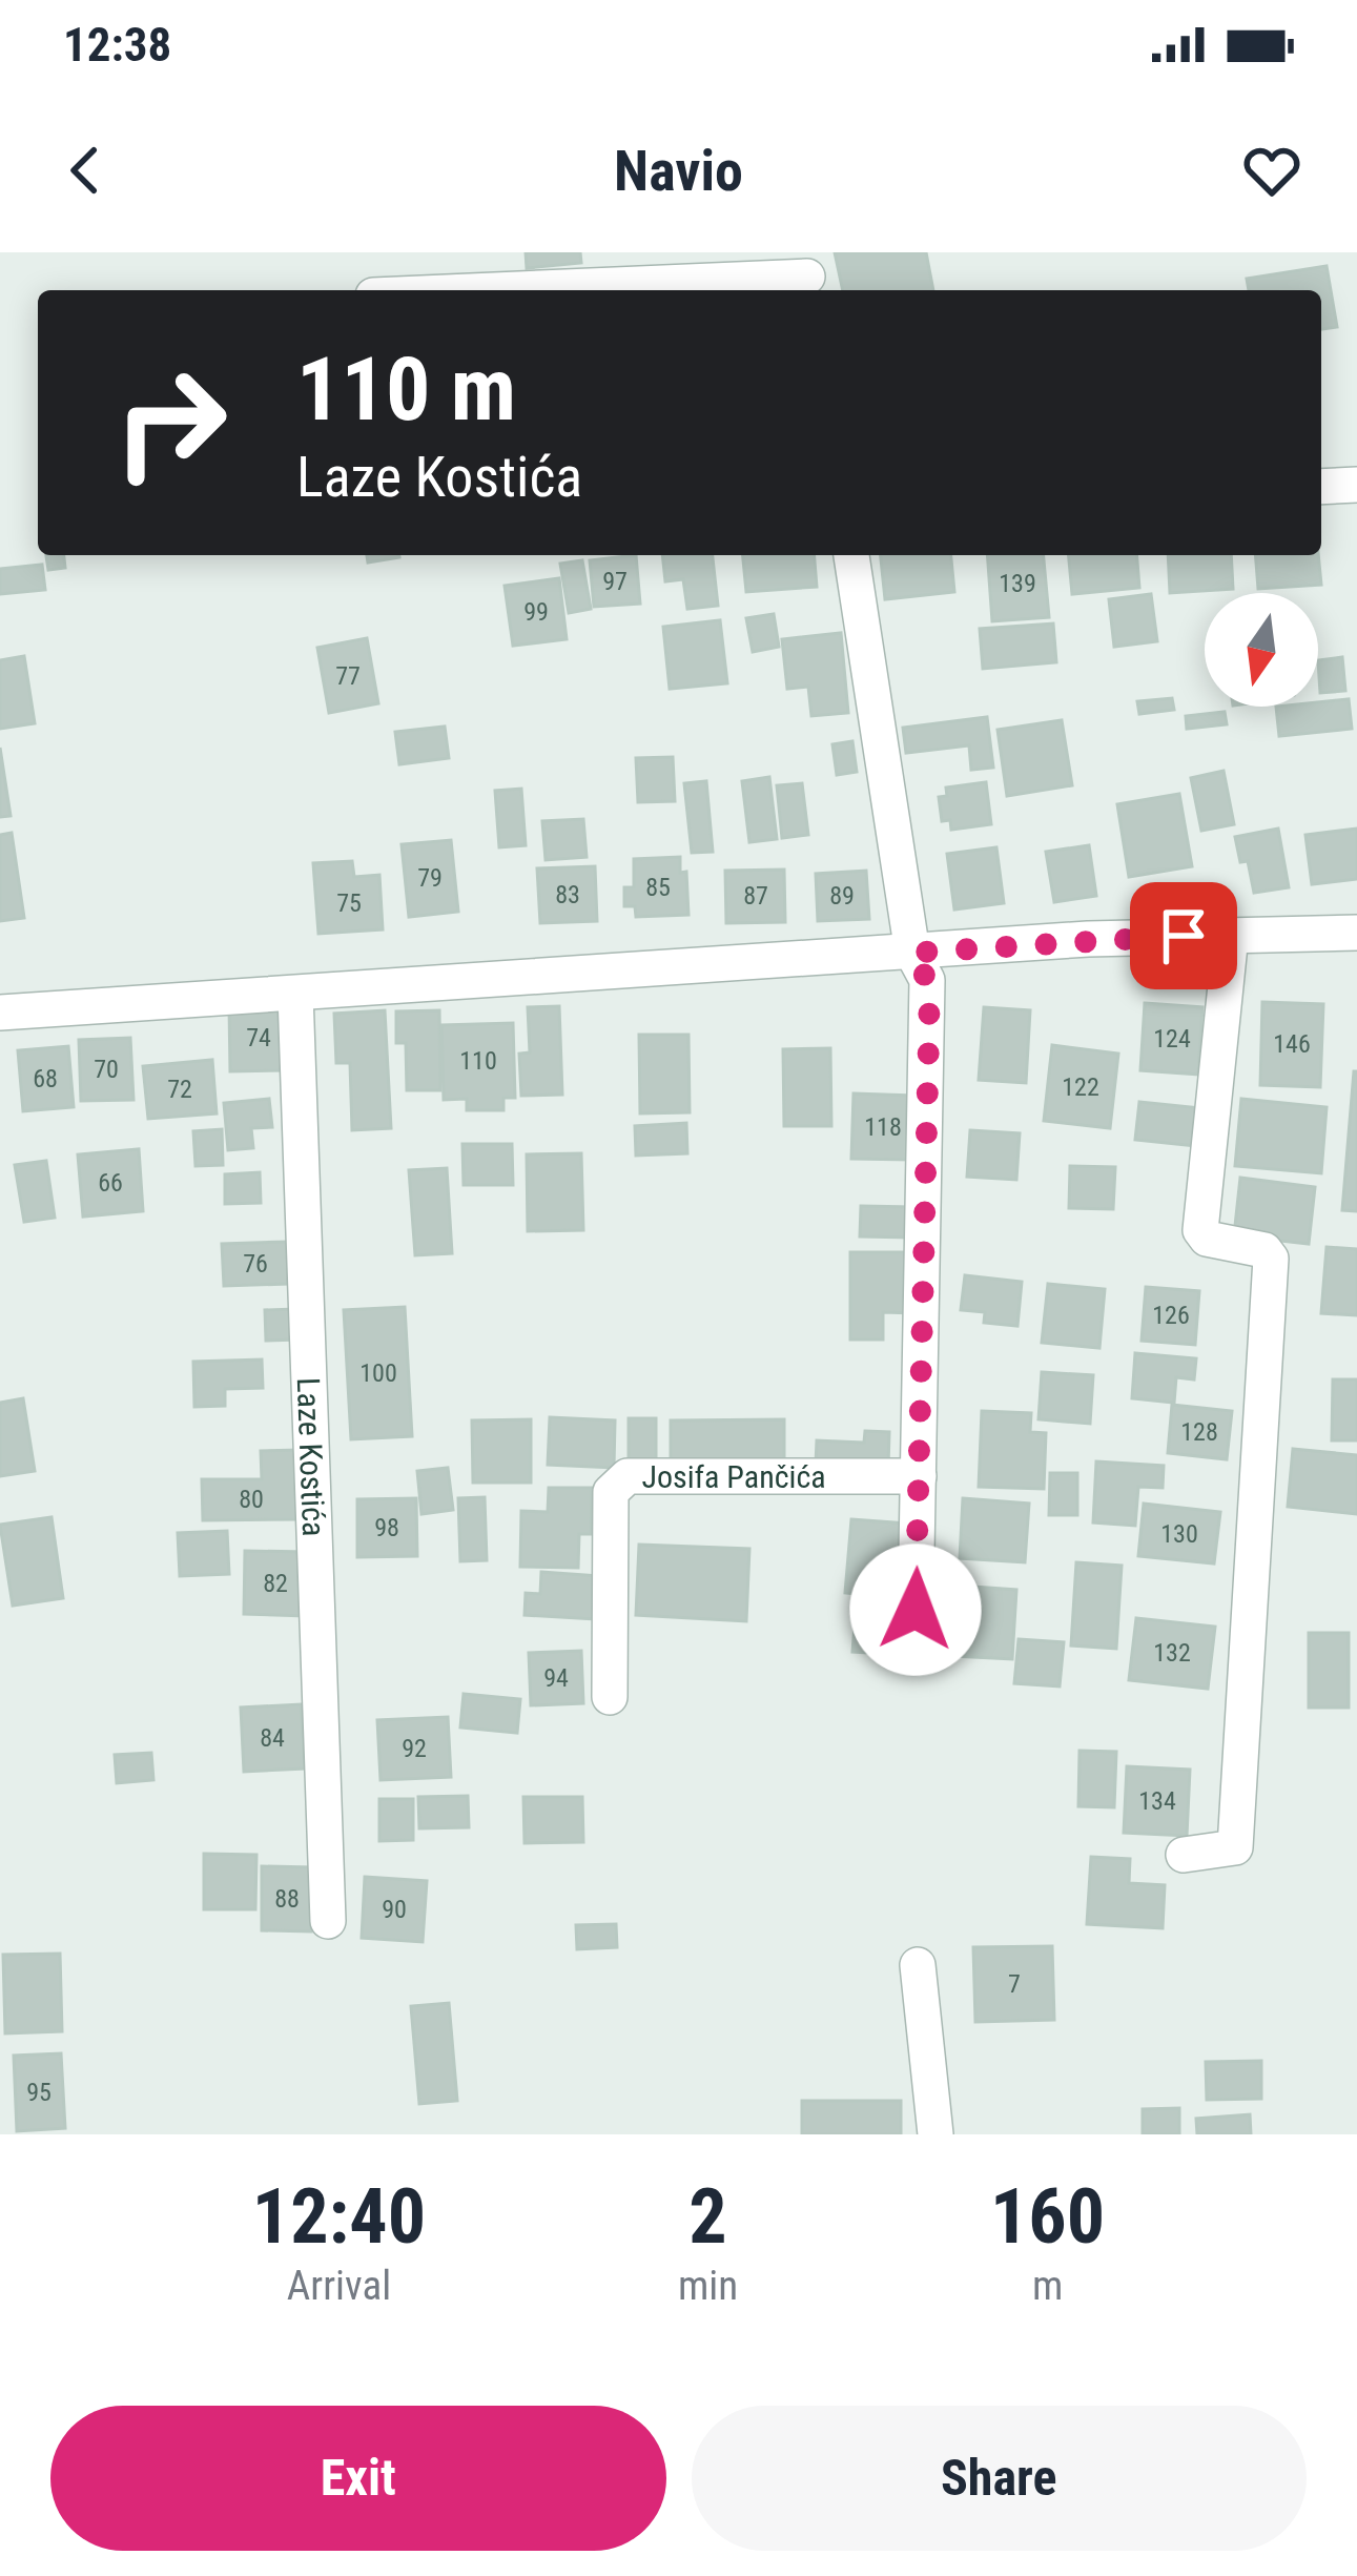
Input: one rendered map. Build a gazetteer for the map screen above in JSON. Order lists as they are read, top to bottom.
{
  "streets": {
    "street": ["Laze Kostića", "Josifa Pančića"]
  },
  "house_numbers": [
    "97",
    "139",
    "99",
    "77",
    "79",
    "85",
    "83",
    "87",
    "89",
    "75",
    "74",
    "124",
    "146",
    "110",
    "70",
    "68",
    "122",
    "72",
    "118",
    "66",
    "76",
    "126",
    "100",
    "128",
    "80",
    "98",
    "130",
    "82",
    "132",
    "94",
    "84",
    "92",
    "134",
    "88",
    "90",
    "7",
    "95"
  ],
  "north": "bottom",
  "page": {
    "status": "12:38",
    "header": "Navio",
    "turn": ["110 m", "Laze Kostića"],
    "eta": [
      "12:40",
      "Arrival",
      "2",
      "min",
      "160",
      "m"
    ],
    "buttons": ["Exit", "Share"]
  }
}
